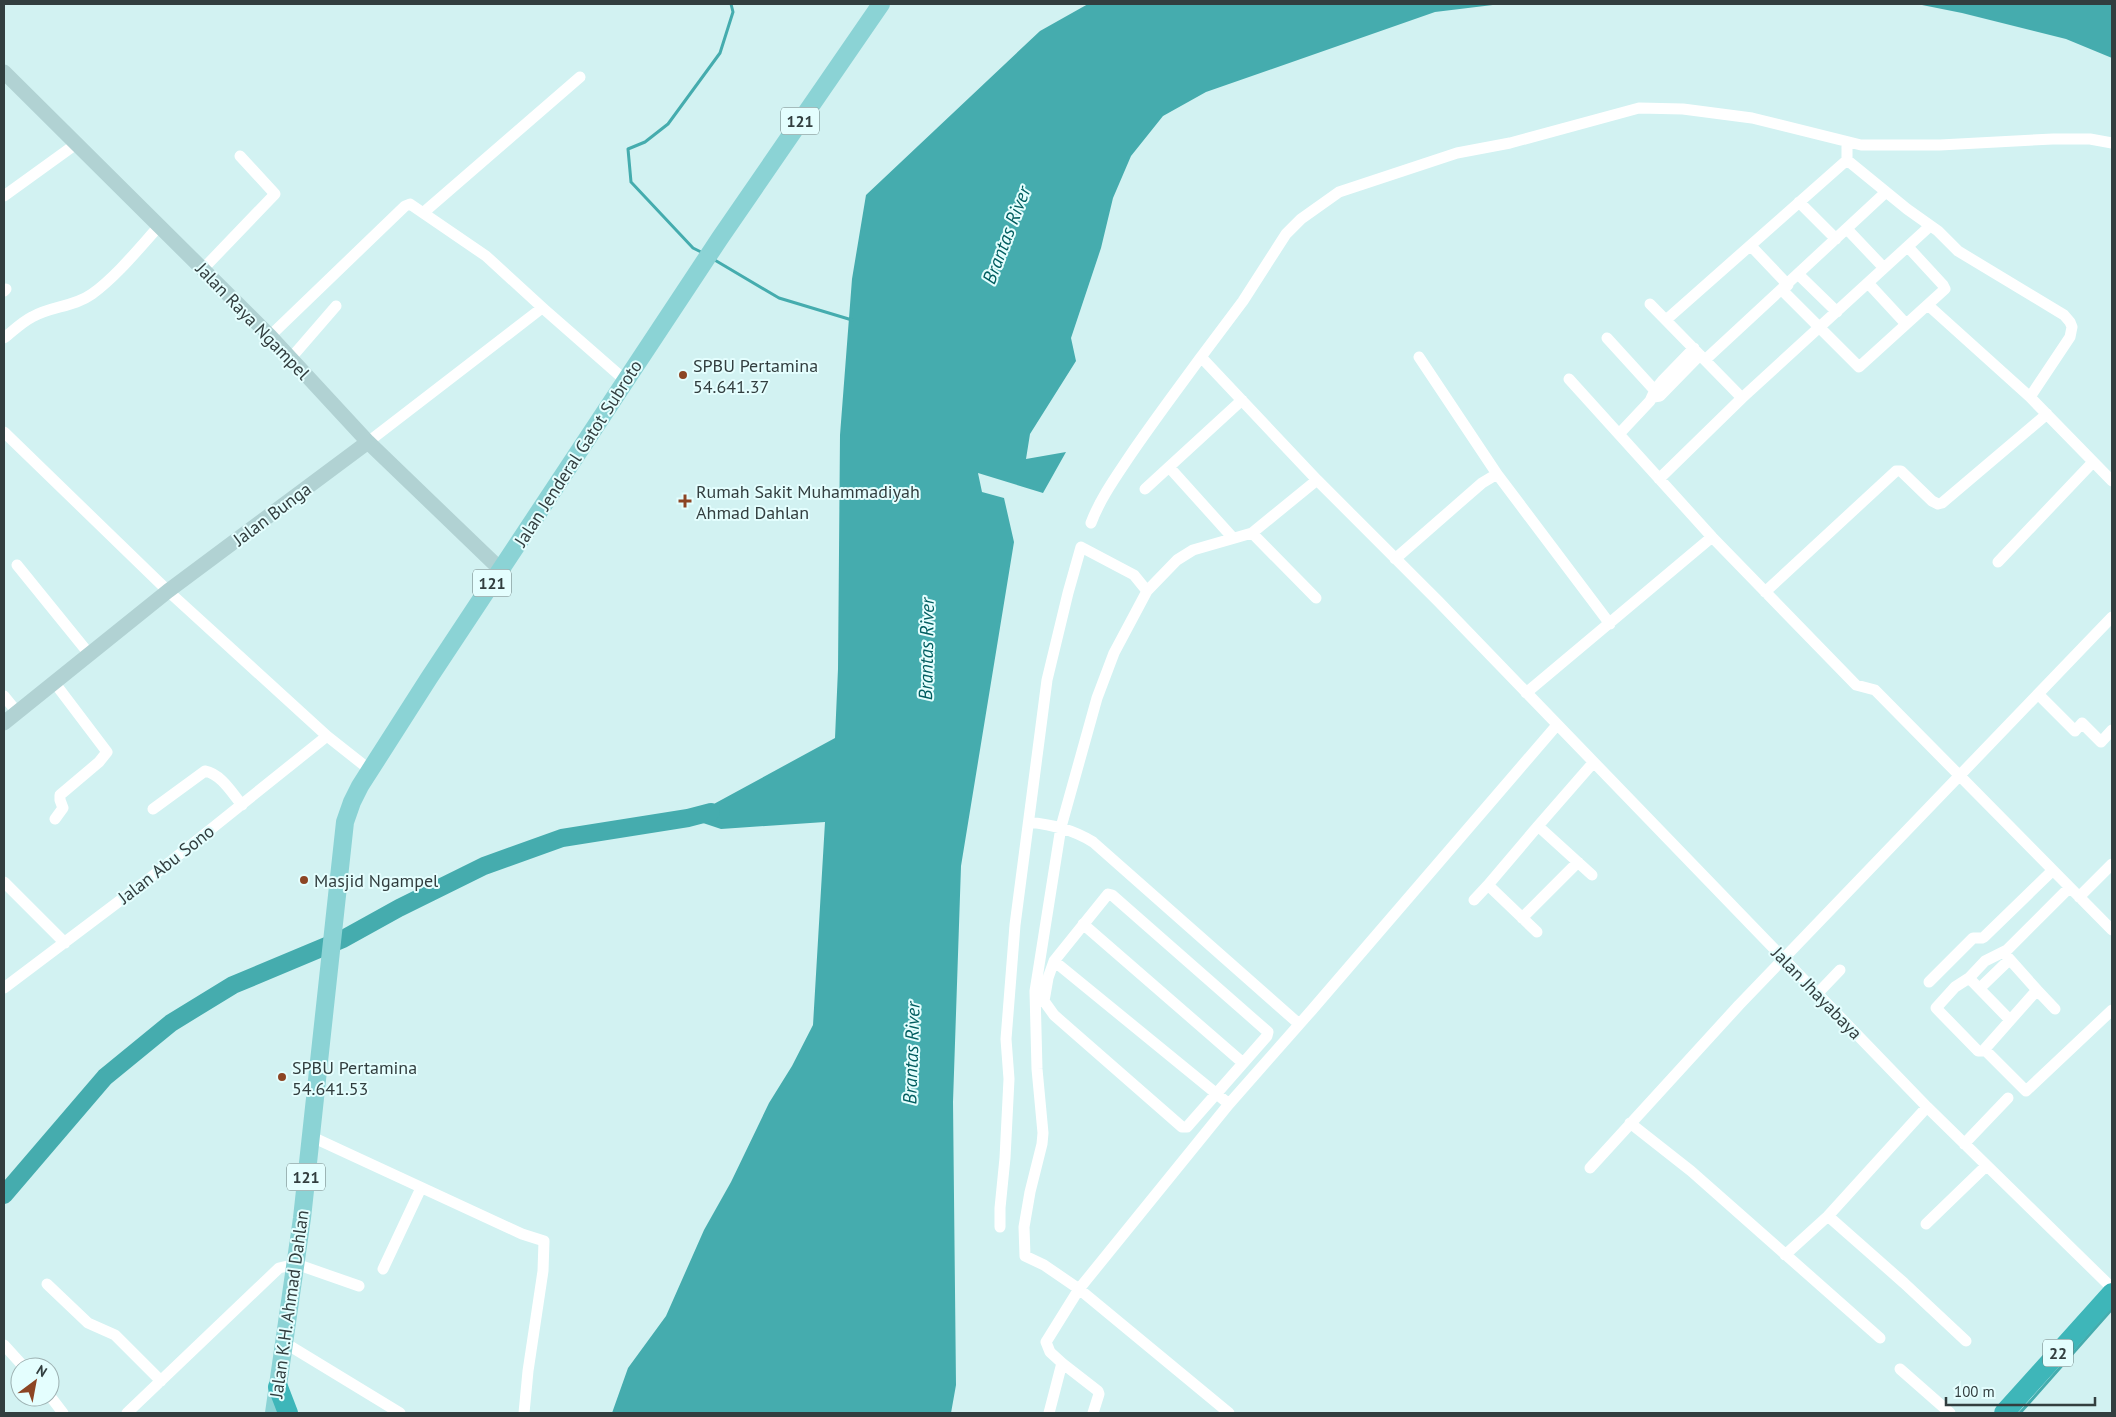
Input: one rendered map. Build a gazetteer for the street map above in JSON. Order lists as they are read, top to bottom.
{
  "streets": {
    "highway": ["22"],
    "main road": ["121", "Jalan Jenderal Gatot Subroto", "Jalan K.H. Ahmad Dahlan"],
    "street": [
      "Jalan Raya Ngampel",
      "Jalan Bunga",
      "Jalan Abu Sono",
      "Jalan Jhayabaya"
    ]
  },
  "crossings": [
    ["Jalan Raya Ngampel", "Jalan Jenderal Gatot Subroto"],
    ["Jalan Raya Ngampel", "Jalan Bunga"],
    ["Jalan Jenderal Gatot Subroto", "Jalan K.H. Ahmad Dahlan"]
  ],
  "water": ["Brantas River"],
  "places": {
    "other": ["SPBU Pertamina 54.641.37", "Masjid Ngampel", "SPBU Pertamina 54.641.53"],
    "health": ["Rumah Sakit Muhammadiyah Ahmad Dahlan"]
  },
  "scale_bar": "100 m",
  "north": "top right"
}
